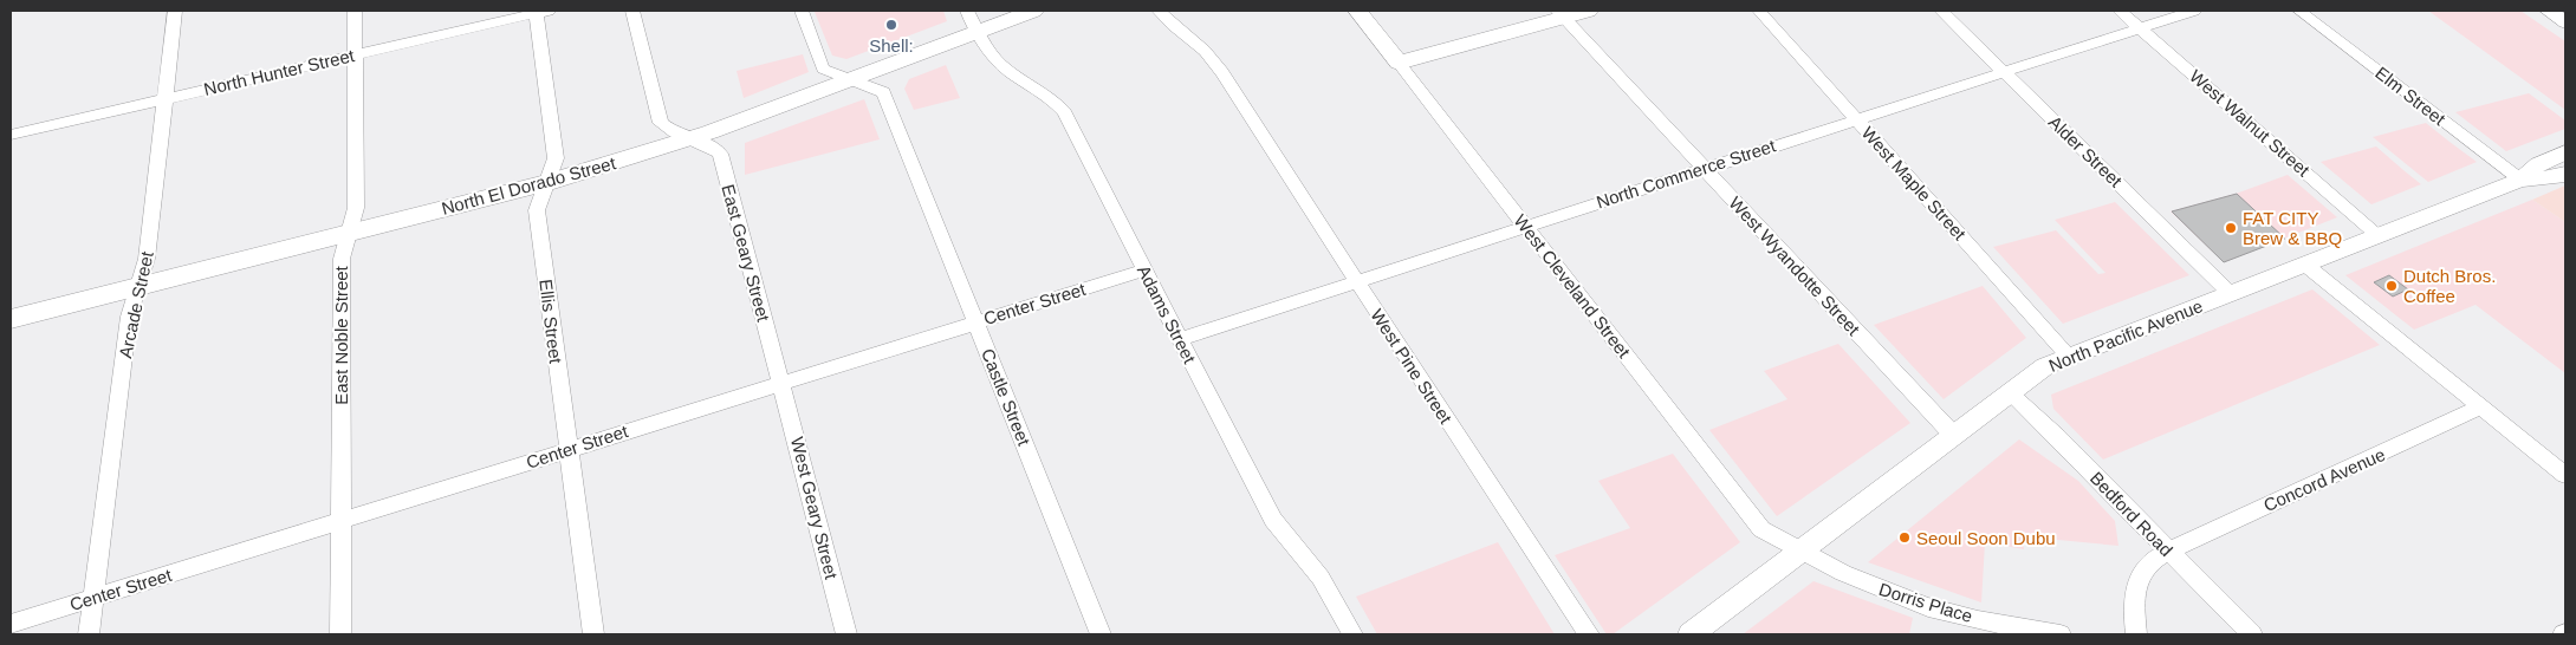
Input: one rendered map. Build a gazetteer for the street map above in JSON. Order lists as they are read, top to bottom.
{
  "streets": {
    "main road": ["North El Dorado Street", "West Cleveland Street"],
    "street": [
      "North Hunter Street",
      "Elm Street",
      "West Walnut Street",
      "Alder Street",
      "North Commerce Street",
      "West Maple Street",
      "East Geary Street",
      "West Wyandotte Street",
      "Center Street",
      "Arcade Street",
      "Adams Street",
      "Ellis Street",
      "East Noble Street",
      "North Pacific Avenue",
      "West Pine Street",
      "Castle Street",
      "Concord Avenue",
      "West Geary Street",
      "Bedford Road",
      "Dorris Place"
    ]
  },
  "crossings": [
    ["North Hunter Street", "Arcade Street"],
    ["North Hunter Street", "Ellis Street"],
    ["North Hunter Street", "East Noble Street"],
    ["Elm Street", "North Pacific Avenue"],
    ["West Walnut Street", "North Commerce Street"],
    ["West Walnut Street", "North Pacific Avenue"],
    ["Alder Street", "North Commerce Street"],
    ["Alder Street", "North Pacific Avenue"],
    ["North Commerce Street", "West Maple Street"],
    ["North Commerce Street", "West Wyandotte Street"],
    ["North Commerce Street", "West Cleveland Street"],
    ["North Commerce Street", "Adams Street"],
    ["North Commerce Street", "West Pine Street"],
    ["West Maple Street", "North Pacific Avenue"],
    ["North El Dorado Street", "East Geary Street"],
    ["North El Dorado Street", "Arcade Street"],
    ["North El Dorado Street", "Adams Street"],
    ["North El Dorado Street", "Ellis Street"],
    ["North El Dorado Street", "East Noble Street"],
    ["North El Dorado Street", "Castle Street"],
    ["East Geary Street", "Center Street"],
    ["East Geary Street", "West Geary Street"],
    ["West Wyandotte Street", "North Pacific Avenue"],
    ["West Cleveland Street", "North Pacific Avenue"],
    ["West Cleveland Street", "Dorris Place"],
    ["Center Street", "Arcade Street"],
    ["Center Street", "Adams Street"],
    ["Center Street", "Ellis Street"],
    ["Center Street", "East Noble Street"],
    ["Center Street", "Castle Street"],
    ["Center Street", "West Geary Street"],
    ["North Pacific Avenue", "Bedford Road"],
    ["North Pacific Avenue", "Dorris Place"],
    ["Concord Avenue", "Bedford Road"]
  ],
  "places": [
    "Shell:",
    "FAT CITY Brew & BBQ",
    "Dutch Bros. Coffee",
    "Seoul Soon Dubu"
  ]
}
